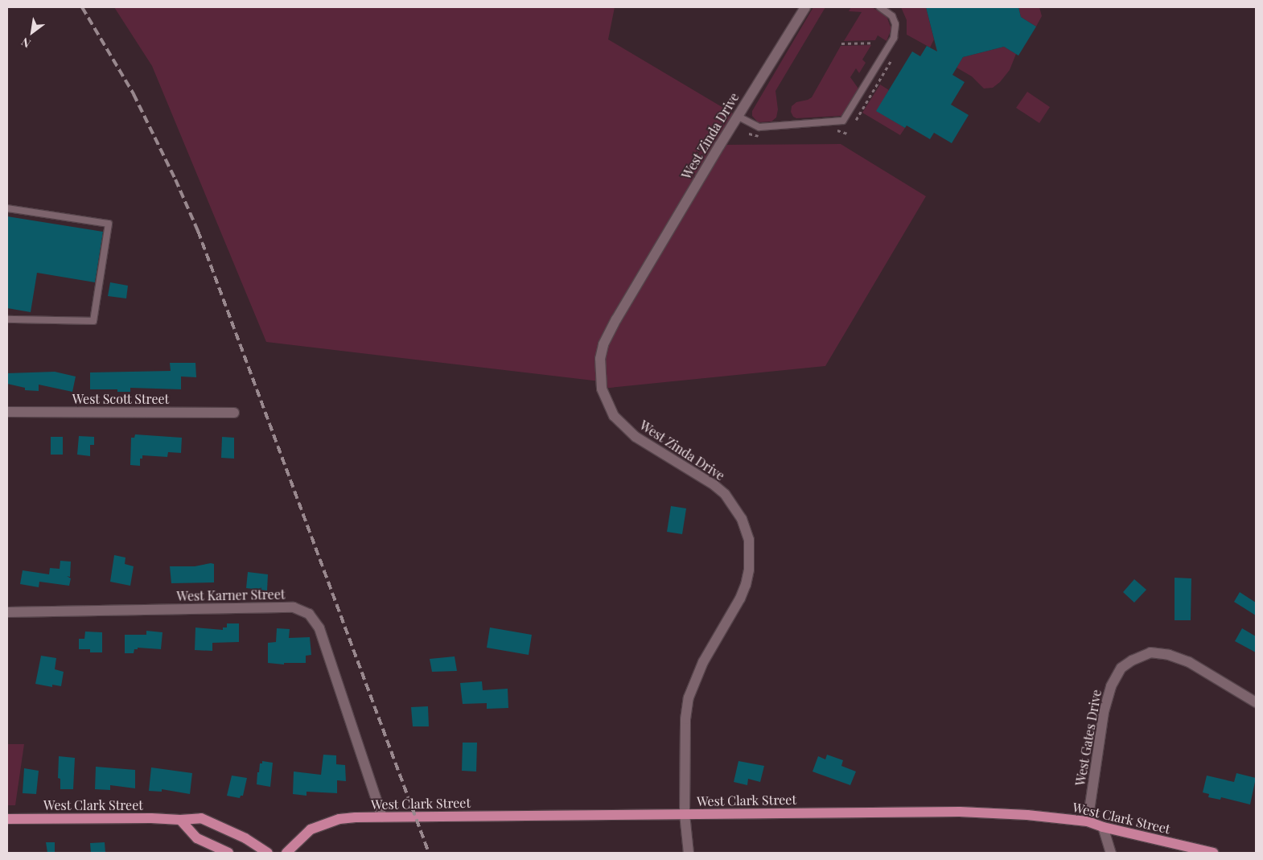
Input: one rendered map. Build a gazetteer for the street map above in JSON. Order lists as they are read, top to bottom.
{
  "streets": {
    "main road": ["West Clark Street"],
    "street": [
      "West Zinda Drive",
      "West Scott Street",
      "West Karner Street",
      "West Gates Drive"
    ]
  },
  "crossings": [
    ["West Zinda Drive", "West Clark Street"],
    ["West Karner Street", "West Clark Street"],
    ["West Gates Drive", "West Clark Street"]
  ],
  "north": "bottom left"
}
